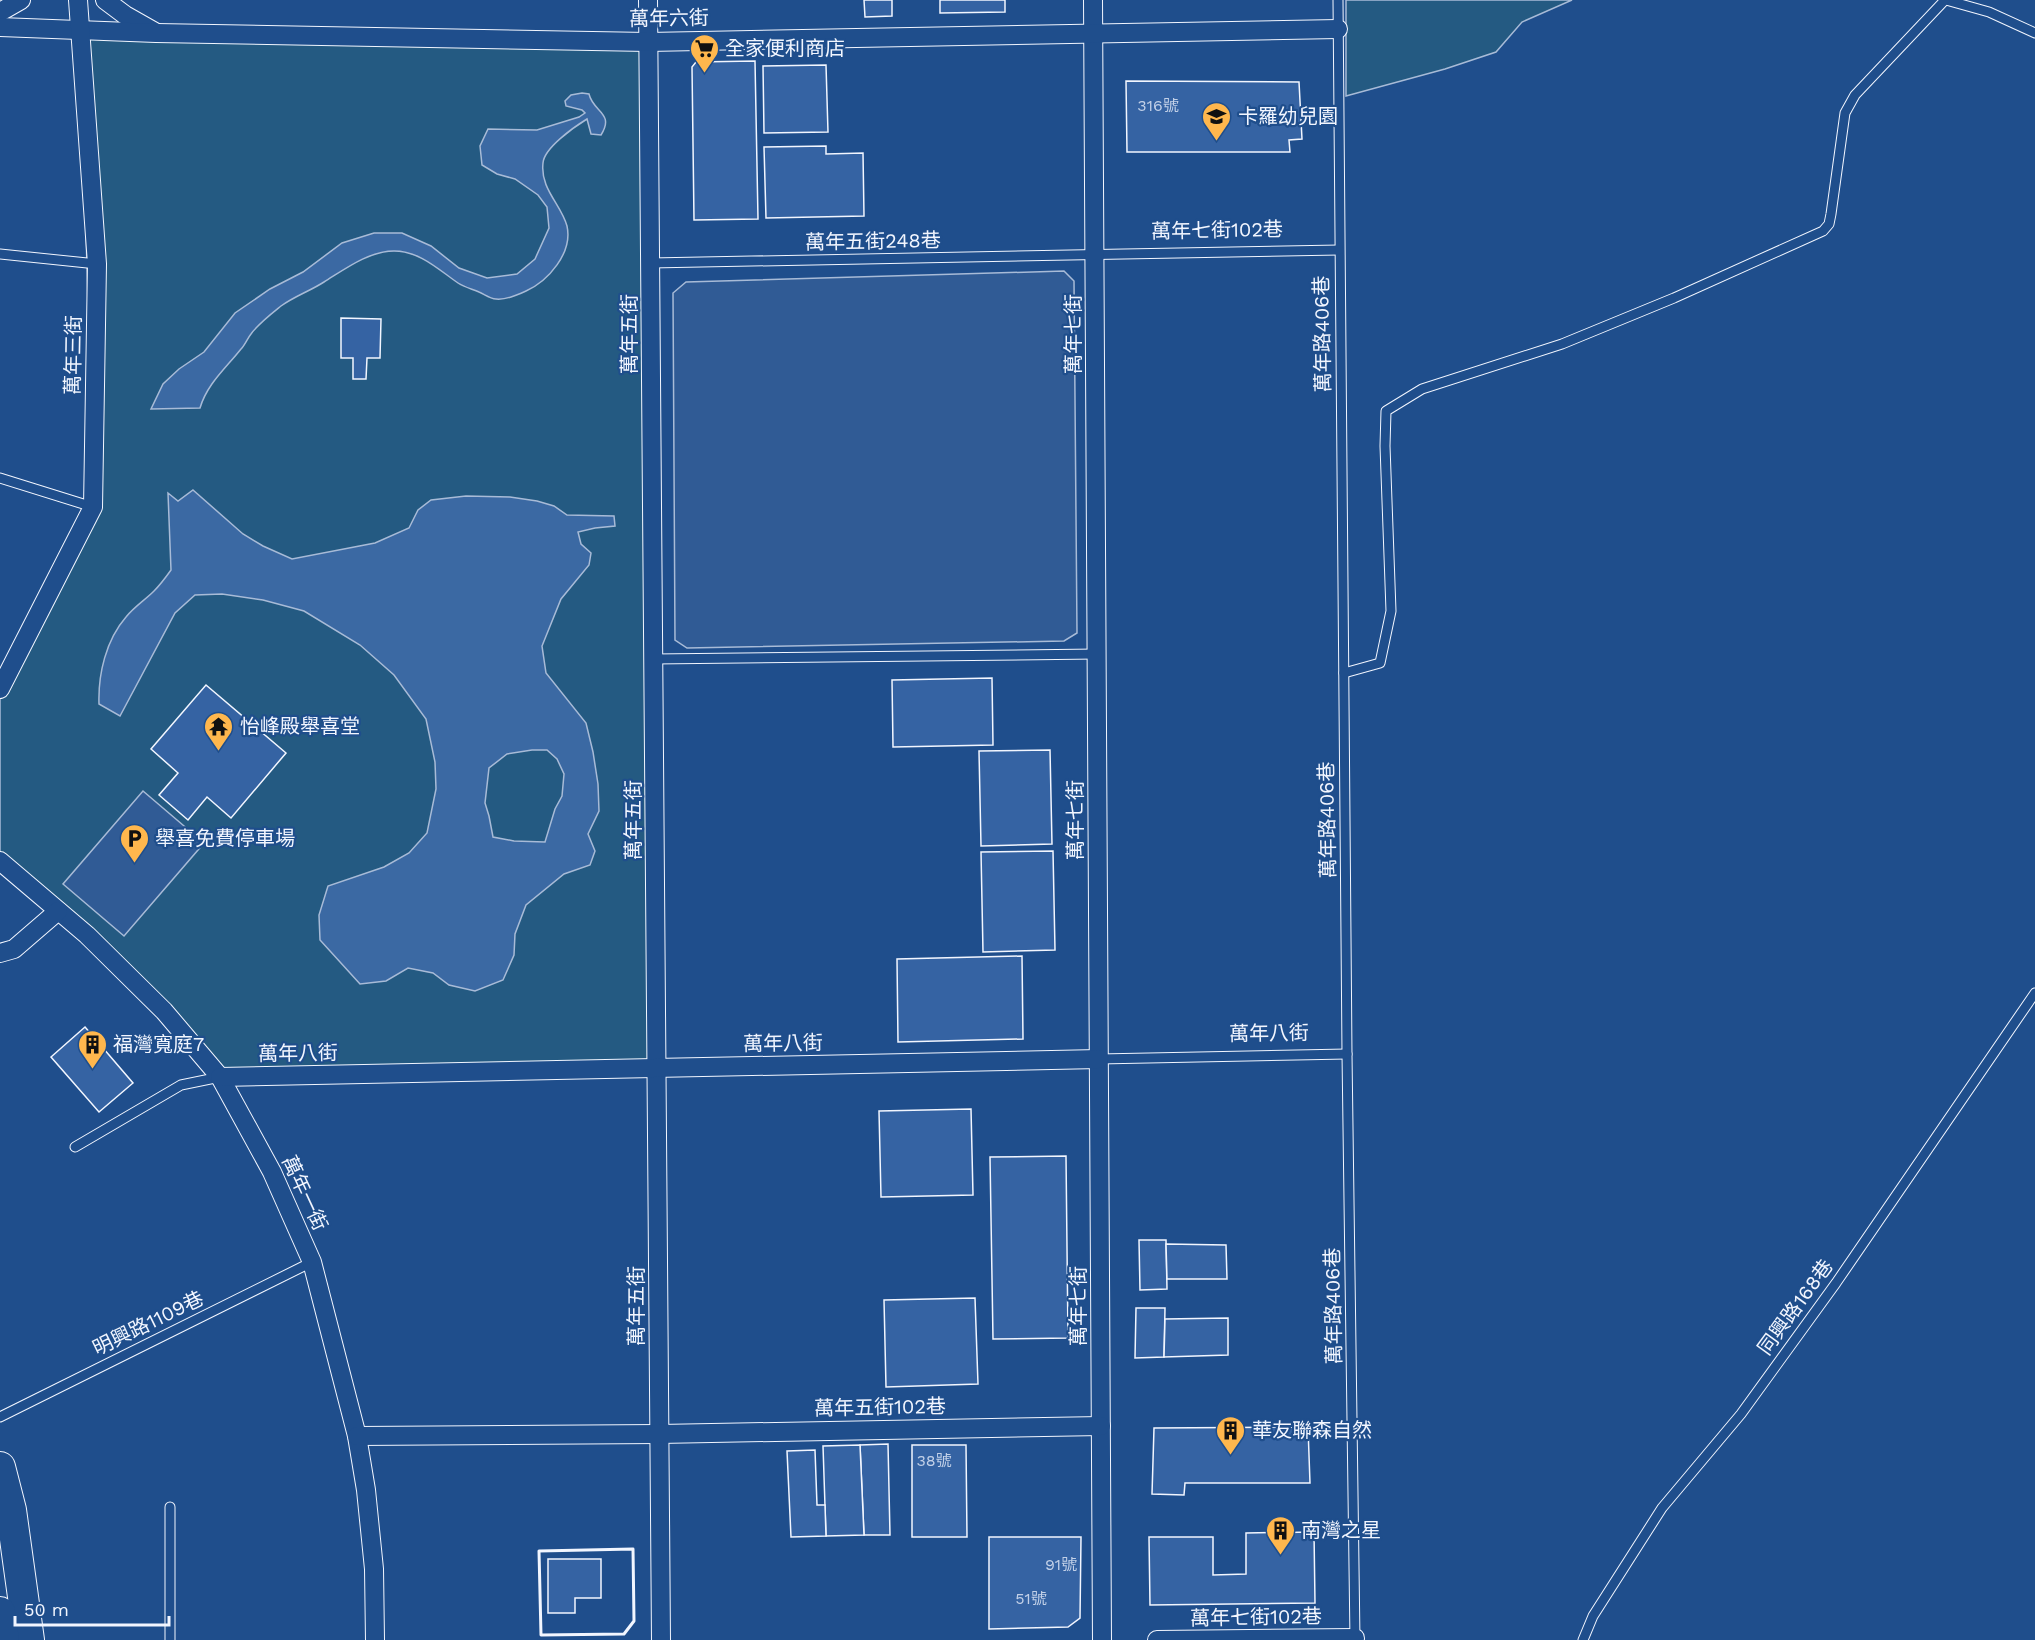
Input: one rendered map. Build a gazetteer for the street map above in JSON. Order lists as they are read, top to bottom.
{
  "streets": {
    "street": [
      "萬年六街",
      "萬年七街102巷",
      "萬年五街",
      "萬年七街",
      "萬年三街",
      "萬年八街",
      "萬年一街",
      "萬年五街102巷"
    ],
    "lane": [
      "萬年五街248巷",
      "萬年路406巷",
      "同興路168巷",
      "明興路1109巷"
    ]
  },
  "crossings": [
    ["萬年六街", "萬年五街"],
    ["萬年六街", "萬年七街"],
    ["萬年六街", "萬年路406巷"],
    ["萬年六街", "萬年三街"],
    ["萬年七街102巷", "萬年五街248巷"],
    ["萬年七街102巷", "萬年七街"],
    ["萬年七街102巷", "萬年路406巷"],
    ["萬年五街248巷", "萬年五街"],
    ["萬年五街248巷", "萬年七街"],
    ["萬年五街", "萬年八街"],
    ["萬年五街", "萬年五街102巷"],
    ["萬年七街", "萬年八街"],
    ["萬年七街", "萬年五街102巷"],
    ["萬年路406巷", "萬年八街"],
    ["萬年八街", "萬年一街"],
    ["萬年一街", "明興路1109巷"],
    ["萬年一街", "萬年五街102巷"]
  ],
  "places": {
    "supermarket": ["全家便利商店"],
    "school or university": ["卡羅幼兒園"],
    "temple": ["怡峰殿舉喜堂"],
    "parking": ["舉喜免費停車場"],
    "building": ["福灣寬庭7", "華友聯森自然", "南灣之星"]
  },
  "house_numbers": [
    "316號",
    "38號",
    "91號",
    "51號"
  ],
  "scale_bar": "50 m"
}
